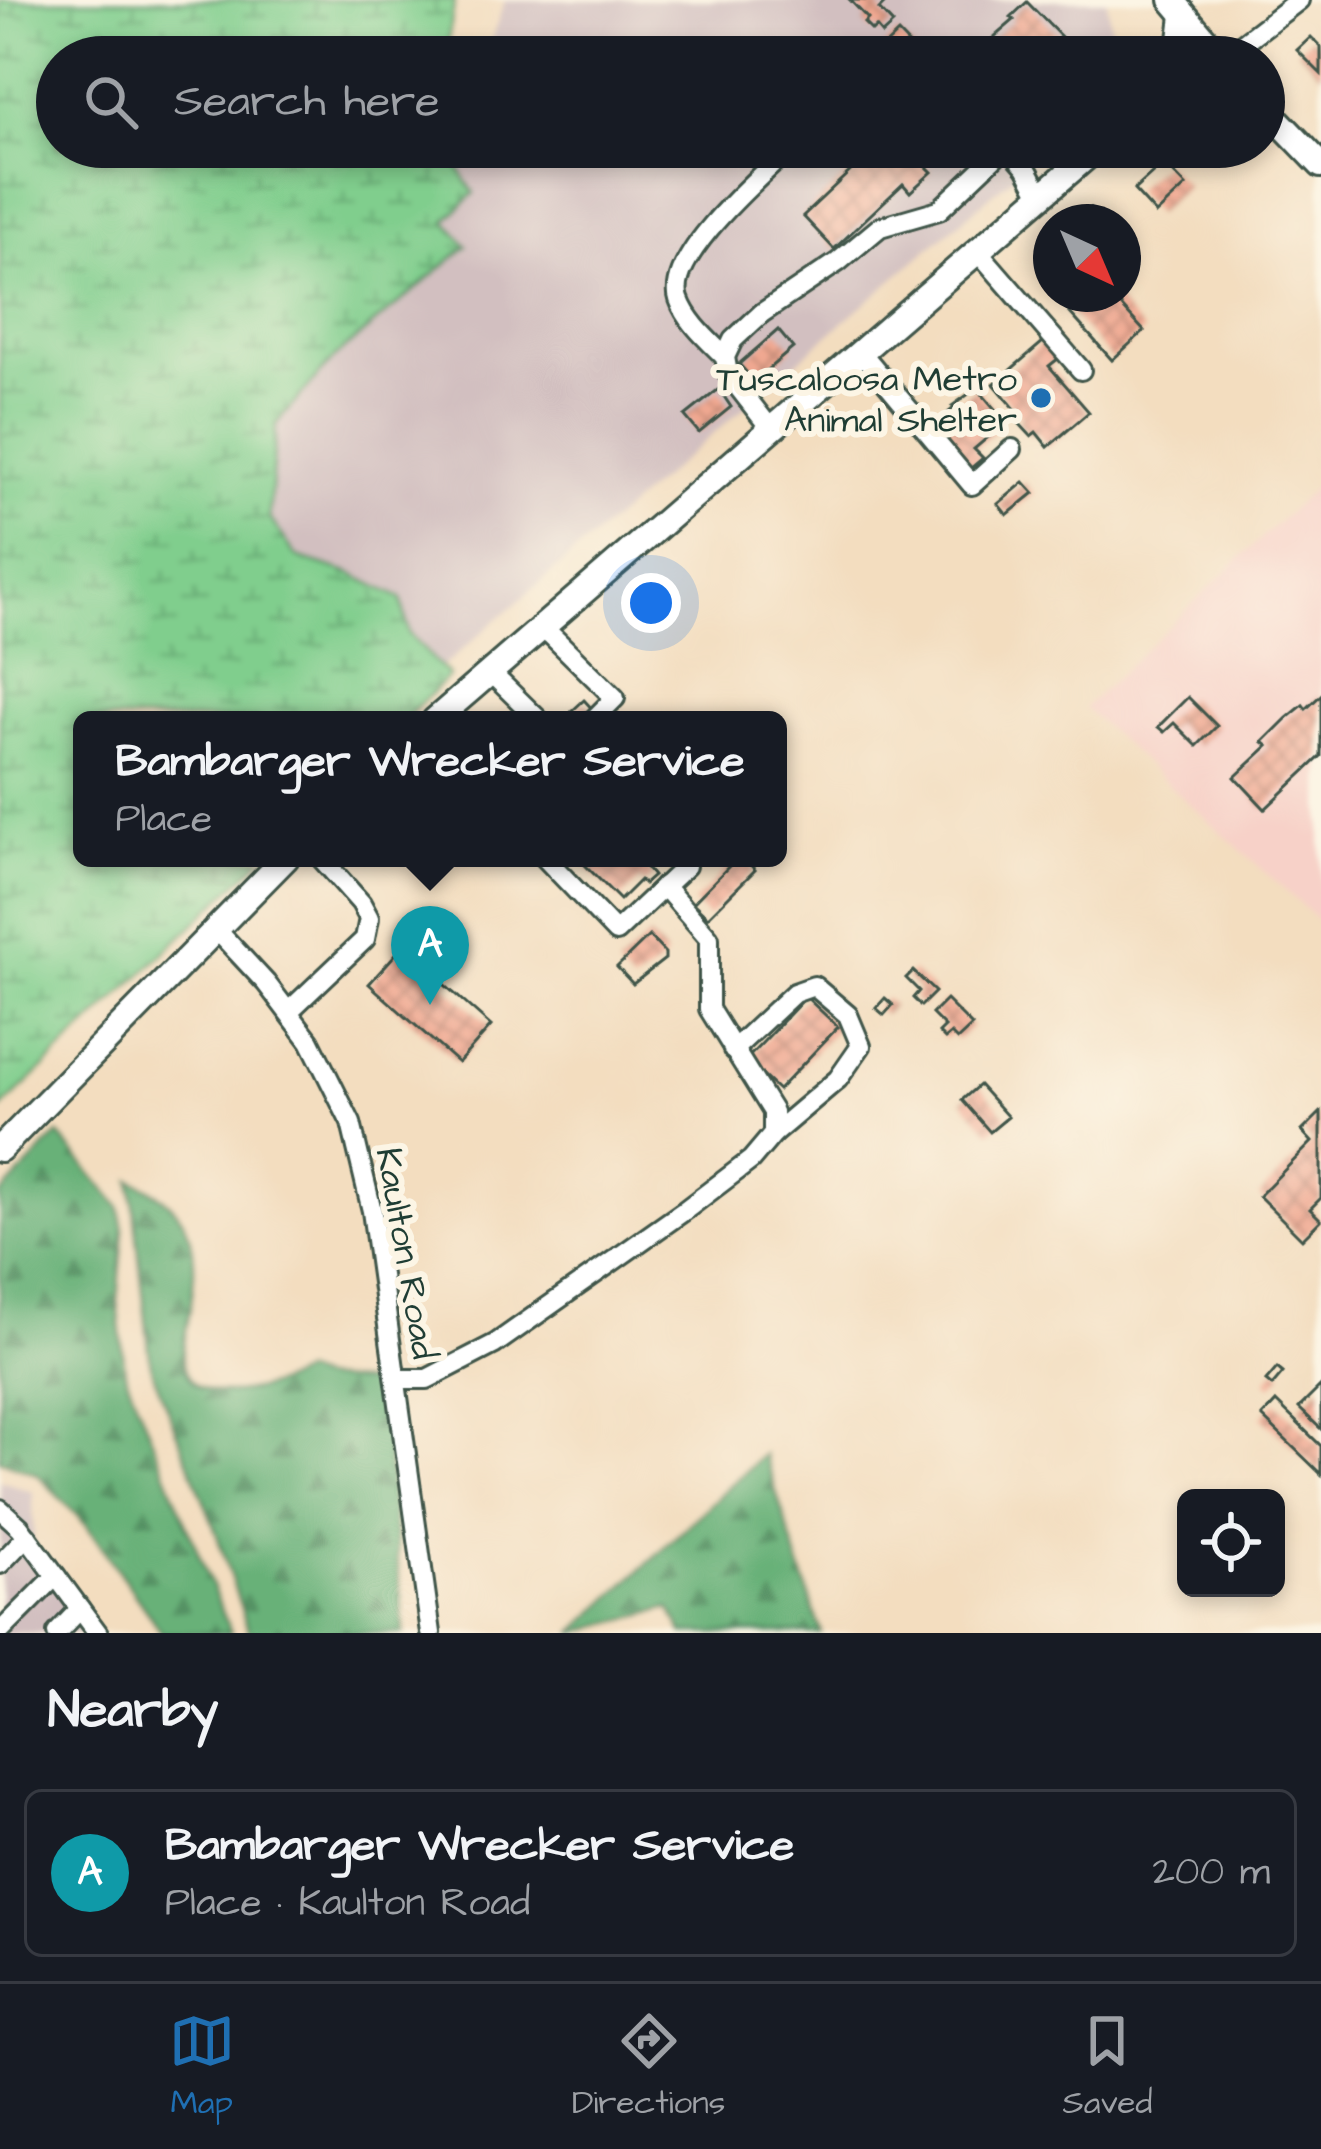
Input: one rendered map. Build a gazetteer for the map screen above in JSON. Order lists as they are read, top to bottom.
{
  "streets": {
    "street": ["Kaulton Road"]
  },
  "places": ["Tuscaloosa Metro Animal Shelter"],
  "north": "bottom right",
  "page": {
    "search": "Search here",
    "popup": ["Bambarger Wrecker Service", "Place"],
    "pins": "A",
    "heading": "Nearby",
    "list": [
      {
        "mark": "A",
        "name": "Bambarger Wrecker Service",
        "note": "Place · Kaulton Road",
        "value": "200 m"
      }
    ],
    "nav": ["Map", "Directions", "Saved"]
  }
}
